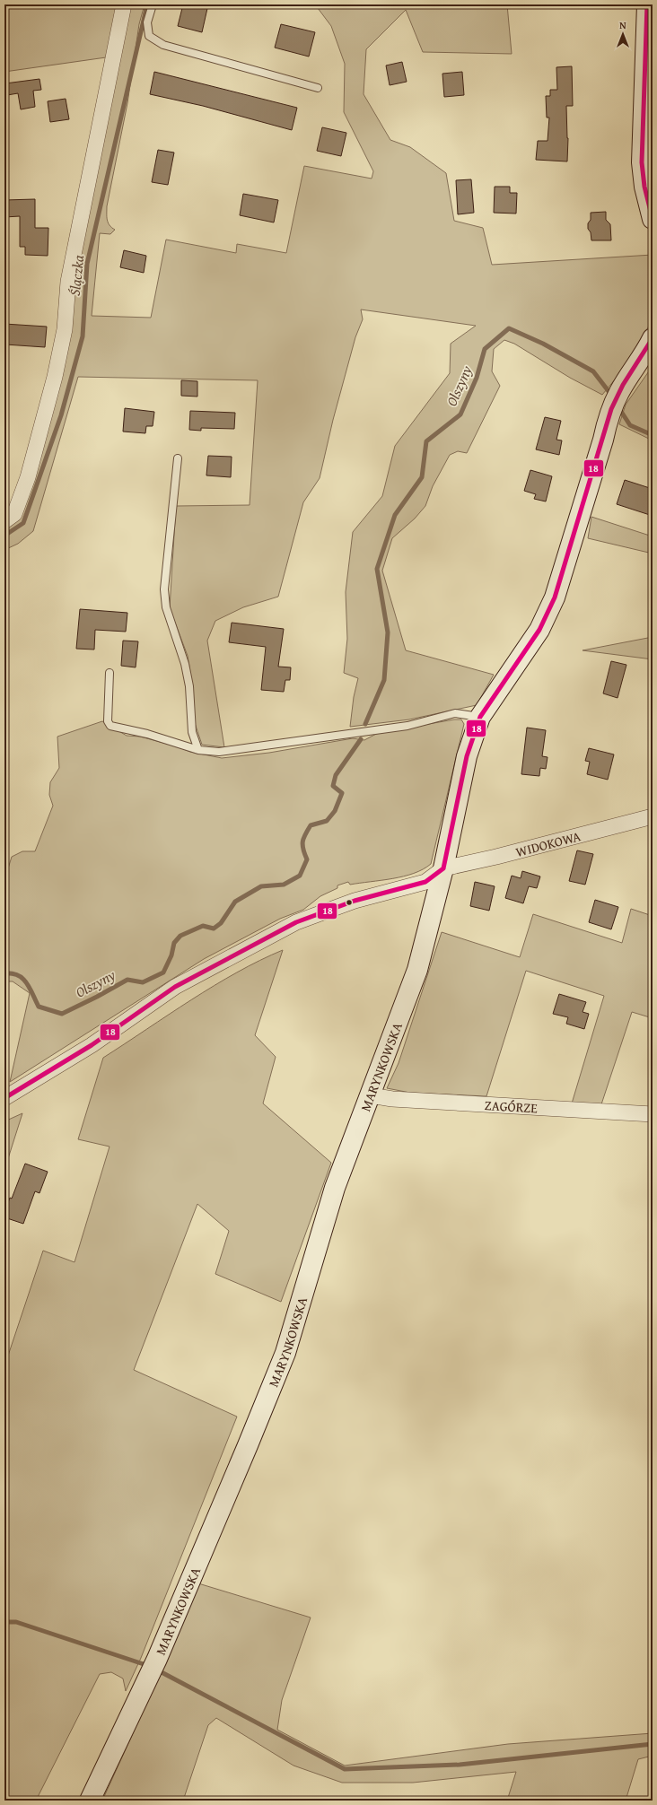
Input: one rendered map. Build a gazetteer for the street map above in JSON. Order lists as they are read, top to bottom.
{
  "streets": {
    "street": ["WIDOKOWA", "MARYNKOWSKA", "ZAGÓRZE"]
  },
  "crossings": [
    ["WIDOKOWA", "MARYNKOWSKA"],
    ["MARYNKOWSKA", "ZAGÓRZE"]
  ],
  "water": ["Ślączka", "Olszyny"],
  "lines": ["transit line 18"],
  "north": "top"
}
